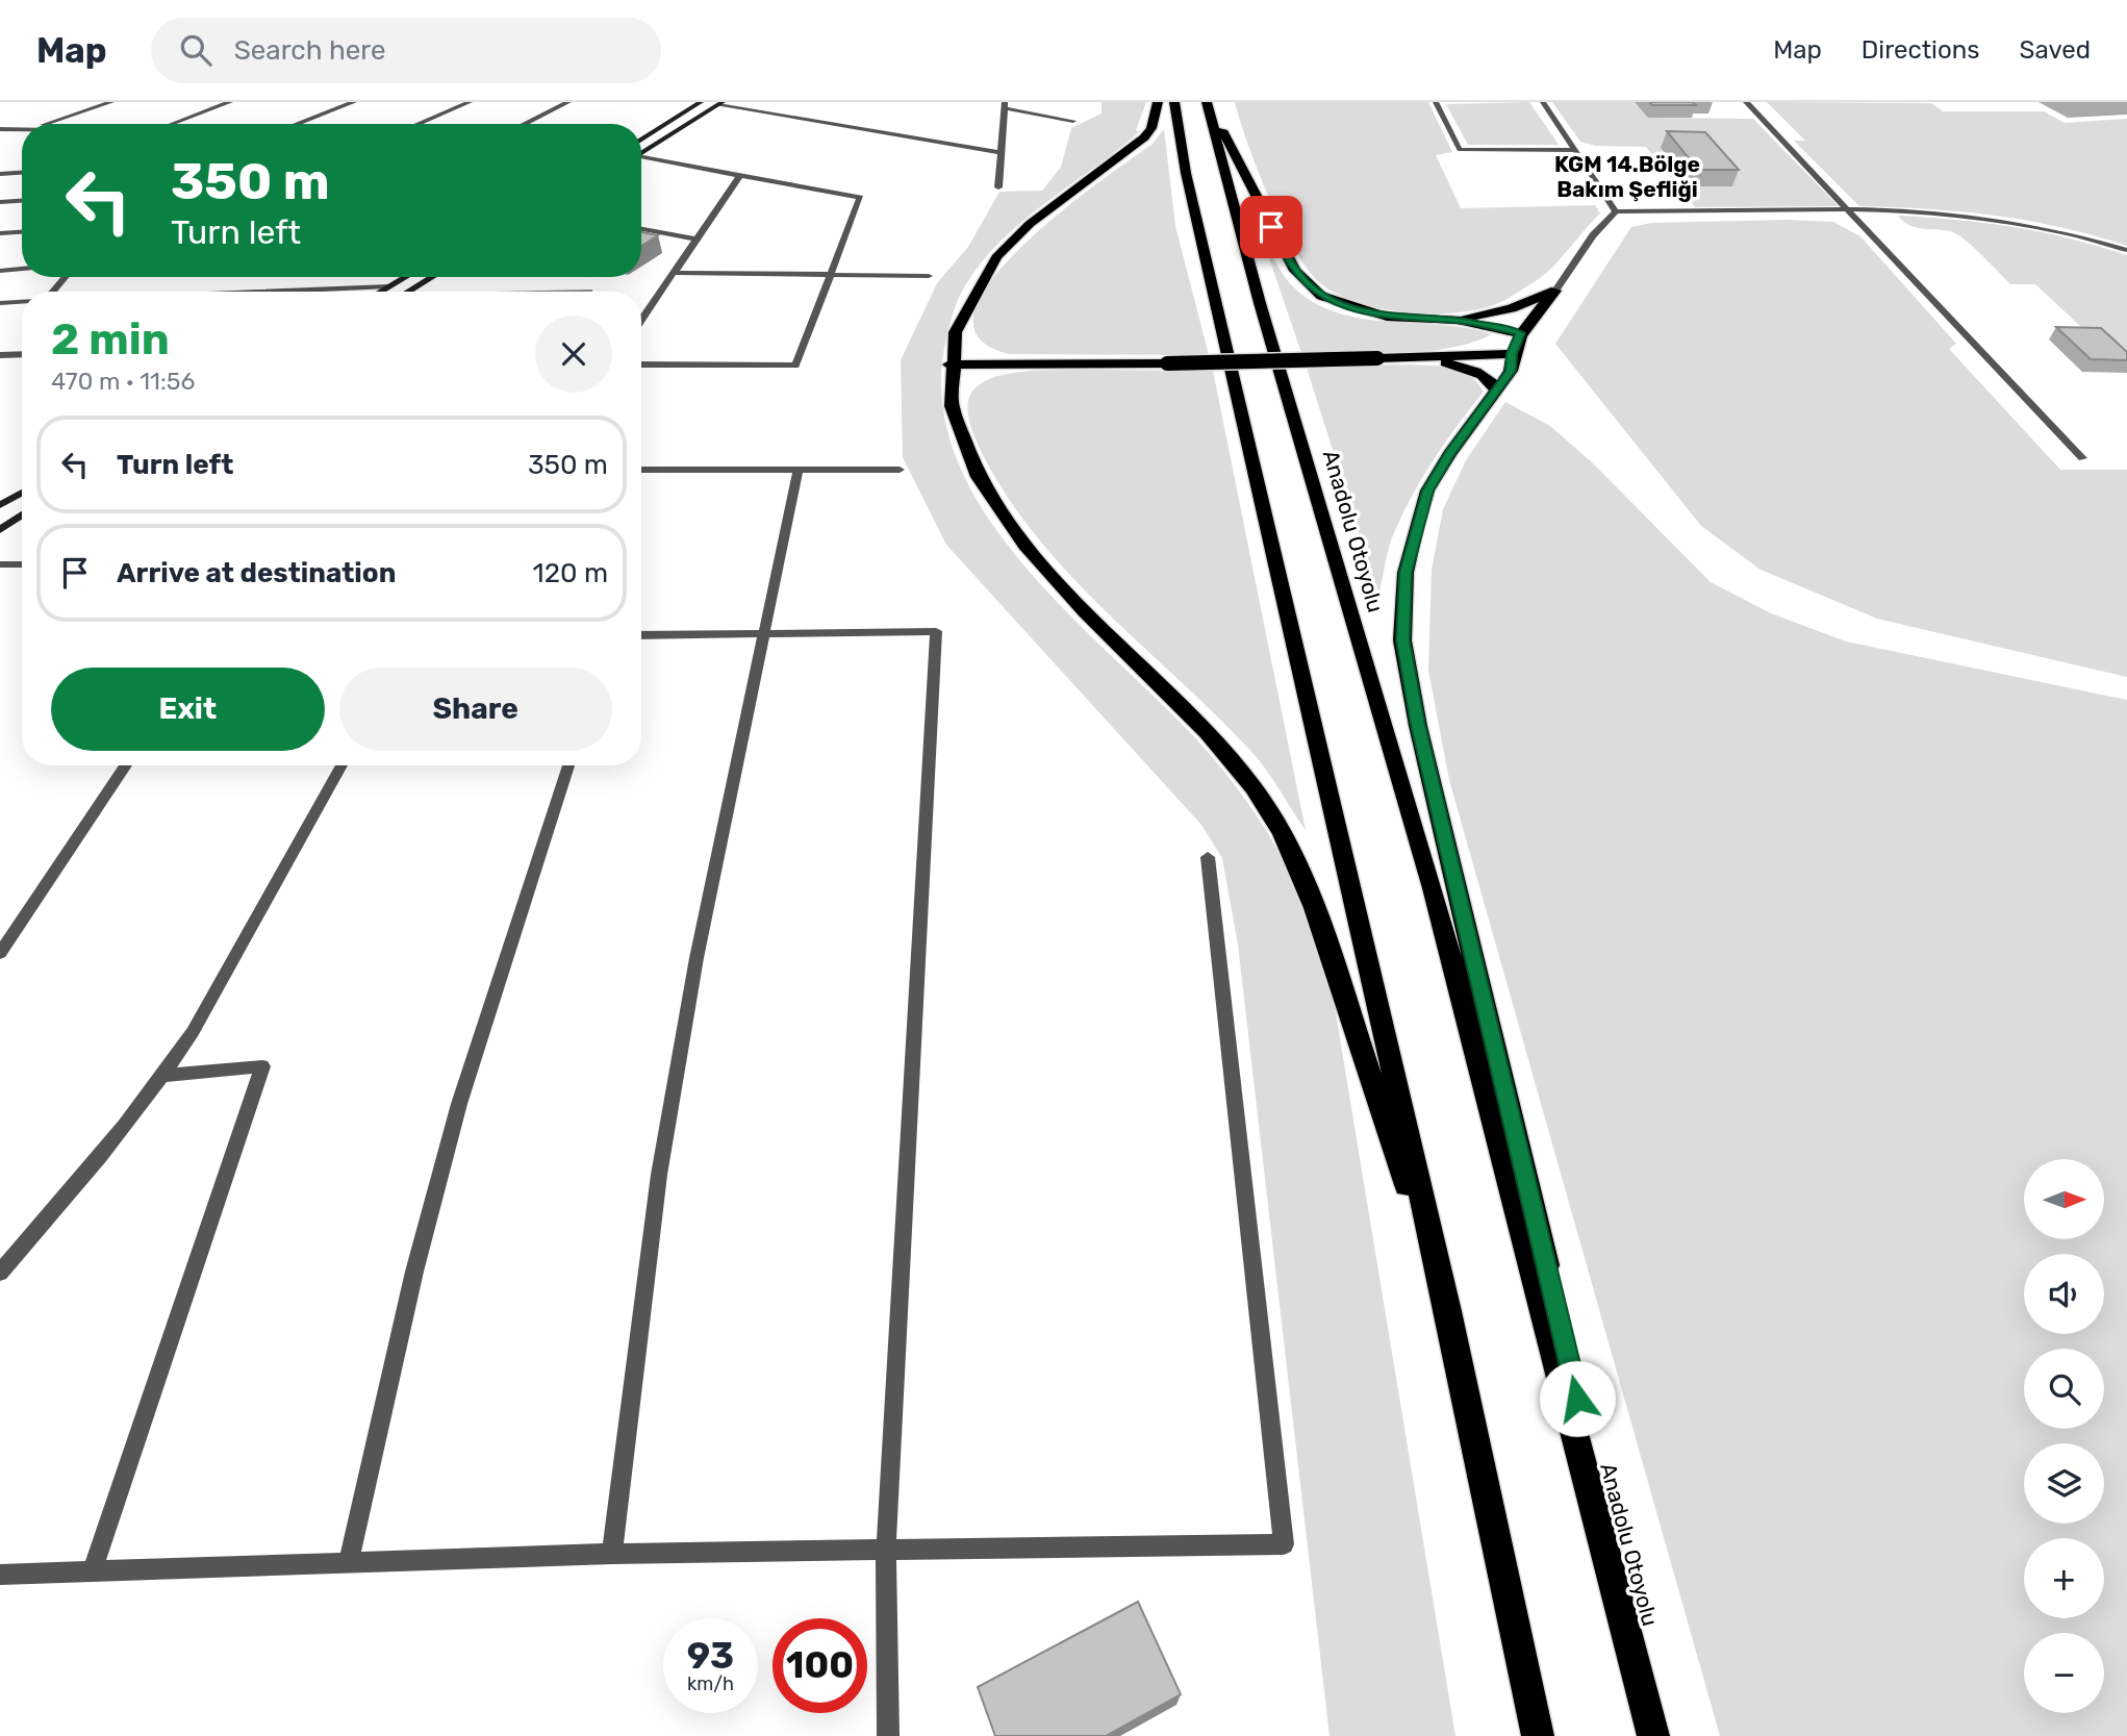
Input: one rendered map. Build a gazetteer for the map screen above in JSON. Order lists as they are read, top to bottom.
{
  "streets": {
    "highway": ["Anadolu Otoyolu"]
  },
  "districts": ["KGM 14.Bölge Bakım Şefliği"],
  "north": "right",
  "page": {
    "header": "Map",
    "search": "Search here",
    "nav": ["Map", "Directions", "Saved"],
    "turn": ["350 m", "Turn left"],
    "heading": ["2 min", "470 m · 11:56"],
    "list": [
      {
        "name": "Turn left",
        "value": "350 m"
      },
      {
        "name": "Arrive at destination",
        "value": "120 m"
      }
    ],
    "buttons": ["Exit", "Share"],
    "map_buttons": ["+", "−"],
    "speed": "93 km/h",
    "limit": "100"
  }
}
